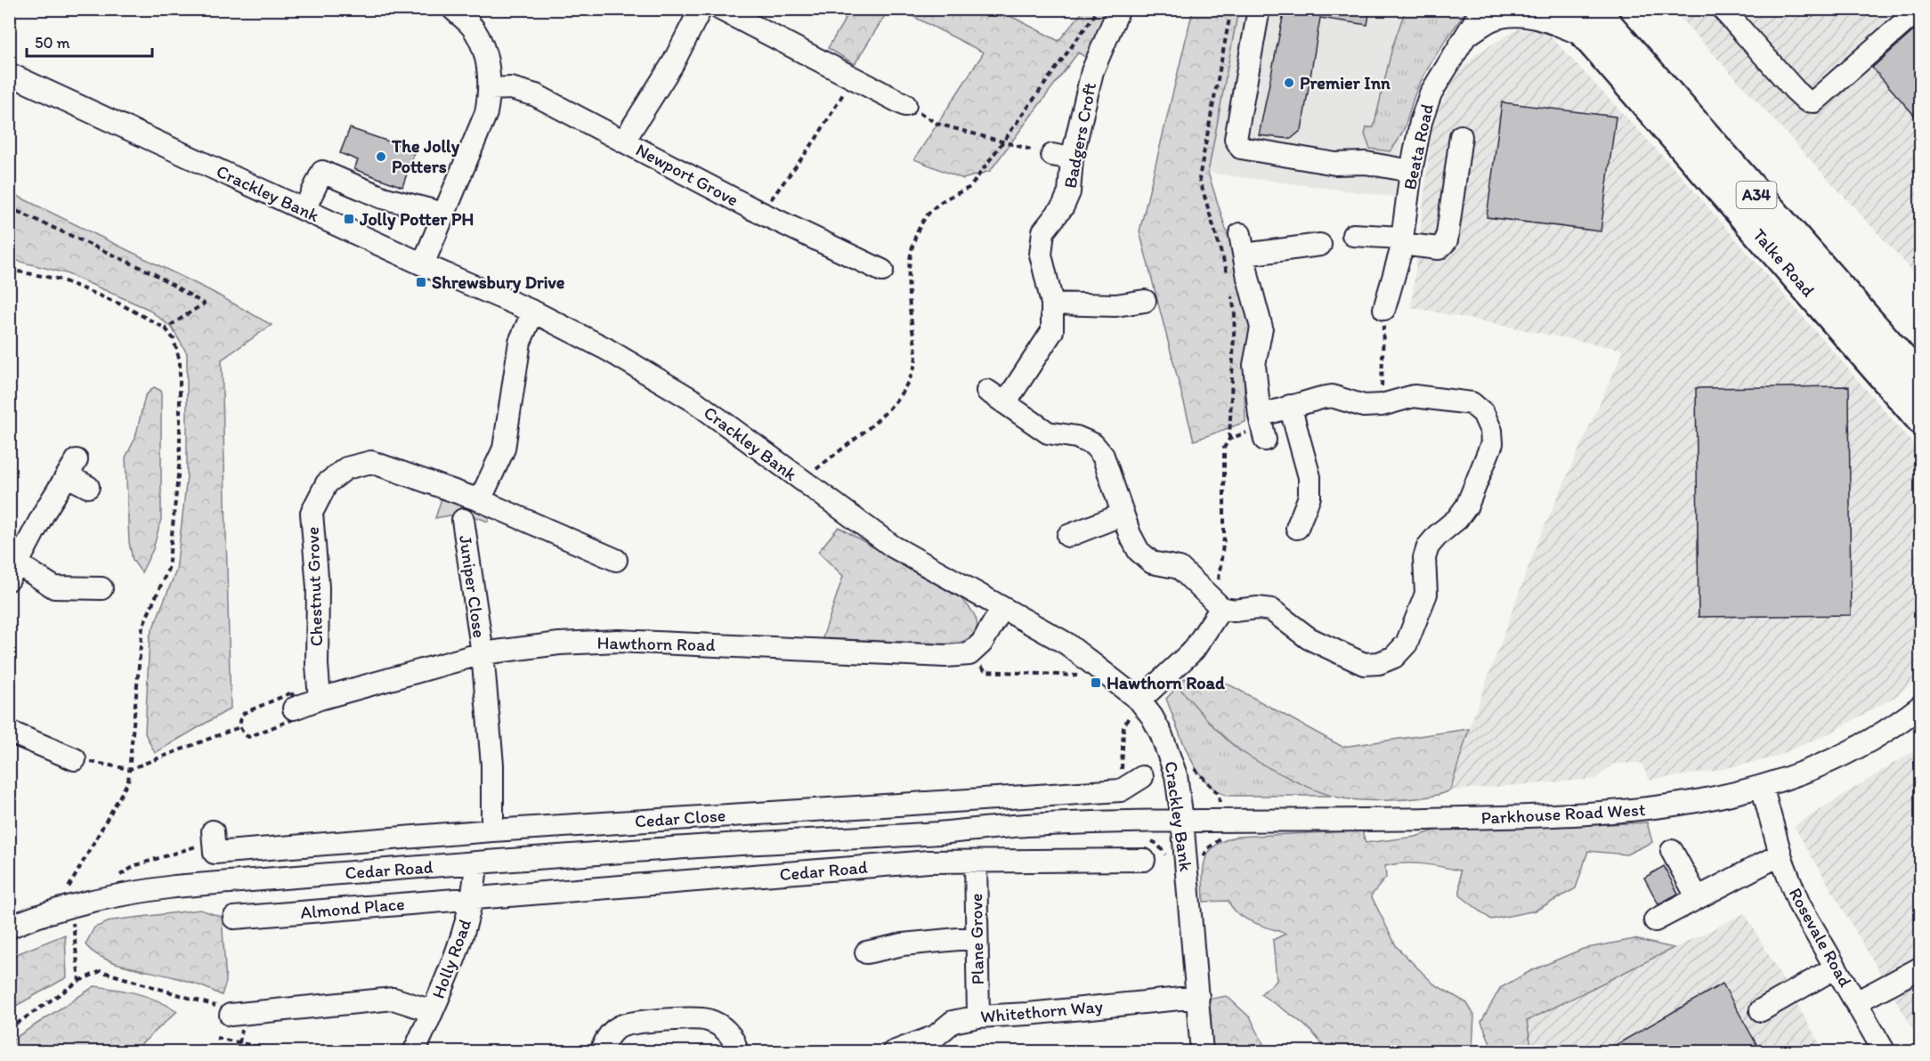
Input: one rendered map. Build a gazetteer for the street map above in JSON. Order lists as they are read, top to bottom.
{
  "streets": {
    "highway": ["A34", "Talke Road"],
    "street": [
      "Badgers Croft",
      "Beata Road",
      "Newport Grove",
      "Crackley Bank",
      "Chestnut Grove",
      "Juniper Close",
      "Hawthorn Road",
      "Parkhouse Road West",
      "Cedar Close",
      "Cedar Road",
      "Almond Place",
      "Rosevale Road",
      "Plane Grove",
      "Holly Road",
      "Whitethorn Way"
    ]
  },
  "crossings": [
    ["Beata Road", "Talke Road"],
    ["Crackley Bank", "Hawthorn Road"],
    ["Crackley Bank", "Parkhouse Road West"],
    ["Crackley Bank", "Cedar Road"],
    ["Crackley Bank", "Whitethorn Way"],
    ["Chestnut Grove", "Hawthorn Road"],
    ["Juniper Close", "Hawthorn Road"],
    ["Parkhouse Road West", "Cedar Road"],
    ["Parkhouse Road West", "Rosevale Road"],
    ["Cedar Close", "Cedar Road"],
    ["Cedar Road", "Almond Place"],
    ["Cedar Road", "Plane Grove"],
    ["Cedar Road", "Holly Road"],
    ["Almond Place", "Holly Road"],
    ["Plane Grove", "Whitethorn Way"]
  ],
  "places": {
    "other": ["Premier Inn", "The Jolly Potters"],
    "transit": ["Jolly Potter PH", "Shrewsbury Drive", "Hawthorn Road"]
  },
  "scale_bar": "50 m"
}
